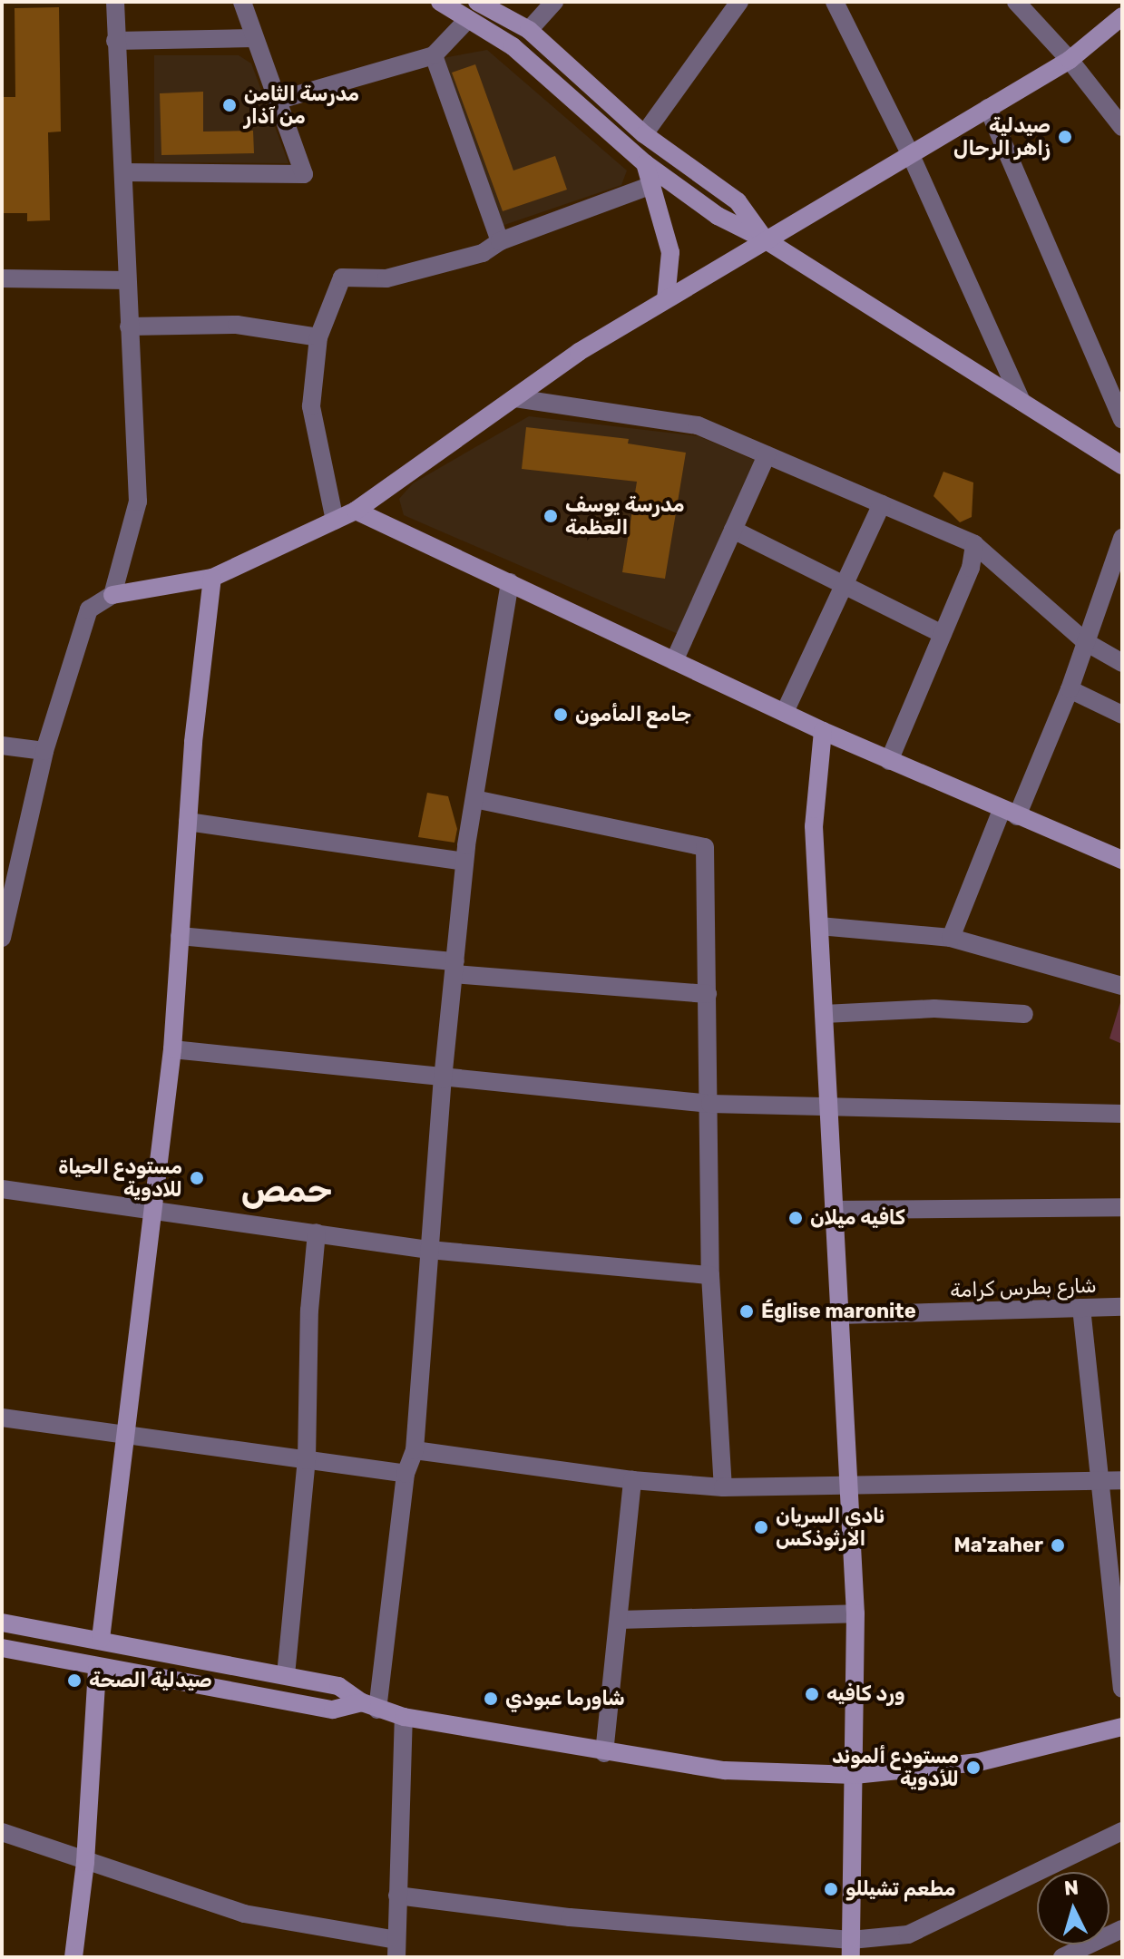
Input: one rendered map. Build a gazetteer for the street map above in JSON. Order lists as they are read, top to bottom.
{
  "streets": {
    "street": ["شارع بطرس كرامة"]
  },
  "districts": ["حمص"],
  "places": [
    "مدرسة الثامن من آذار",
    "صيدلية زاهر الرحال",
    "مدرسة يوسف العظمة",
    "جامع المأمون",
    "مستودع الحياة للادوية",
    "كافيه ميلان",
    "Église maronite",
    "نادي السريان الارثوذكس",
    "Ma'zaher",
    "صيدلية الصحة",
    "ورد كافيه",
    "شاورما عبودي",
    "مستودع ألموند للأدوية",
    "مطعم تشيللو"
  ],
  "north": "top"
}
